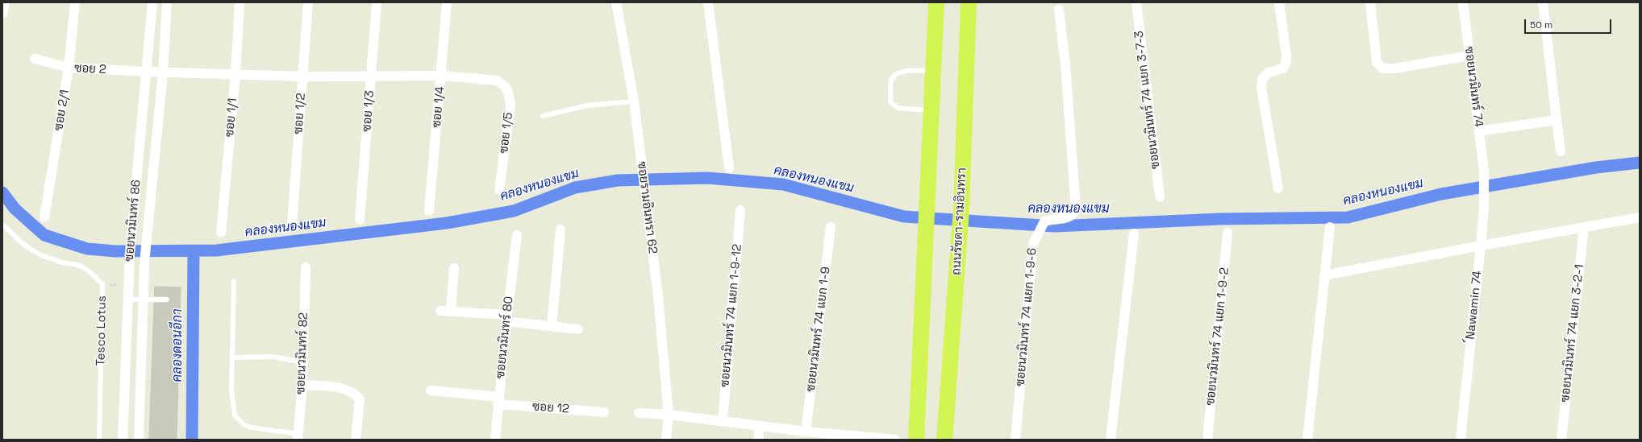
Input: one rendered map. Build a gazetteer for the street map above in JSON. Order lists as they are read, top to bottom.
{
  "streets": {
    "main road": ["ถนนรัชดา-รามอินทรา"],
    "street": [
      "ซอย 2",
      "ซอยนวมินทร์ 74",
      "ซอยนวมินทร์ 74 แยก 3-7-3",
      "ซอย 1/4",
      "ซอย 2/1",
      "ซอย 1/3",
      "ซอย 1/2",
      "ซอย 1/1",
      "ซอย 1/5",
      "ซอยรามอินทรา 62",
      "ซอยนวมินทร์ 86",
      "์Nawamin 74",
      "ซอยนวมินทร์ 74 แยก 1-9-12",
      "ซอยนวมินทร์ 74 แยก 1-9-6",
      "ซอยนวมินทร์ 74 แยก 1-9",
      "ซอยนวมินทร์ 74 แยก 3-2-1",
      "ซอยนวมินทร์ 74 แยก 1-9-2",
      "ซอยนวมินทร์ 80",
      "ซอยนวมินทร์ 82",
      "ซอย 12"
    ],
    "lane": ["Tesco Lotus"]
  },
  "crossings": [
    ["ซอย 2", "ซอย 1/4"],
    ["ซอย 2", "ซอย 2/1"],
    ["ซอย 2", "ซอย 1/3"],
    ["ซอย 2", "ซอย 1/2"],
    ["ซอย 2", "ซอย 1/1"],
    ["ซอย 2", "ซอย 1/5"],
    ["ซอย 2", "ซอยนวมินทร์ 86"],
    ["ซอยนวมินทร์ 74", "์Nawamin 74"],
    ["ซอยนวมินทร์ 80", "ซอย 12"]
  ],
  "water": ["คลองหนองแขม", "คลองดอนอีกา"],
  "scale_bar": "50 m"
}
